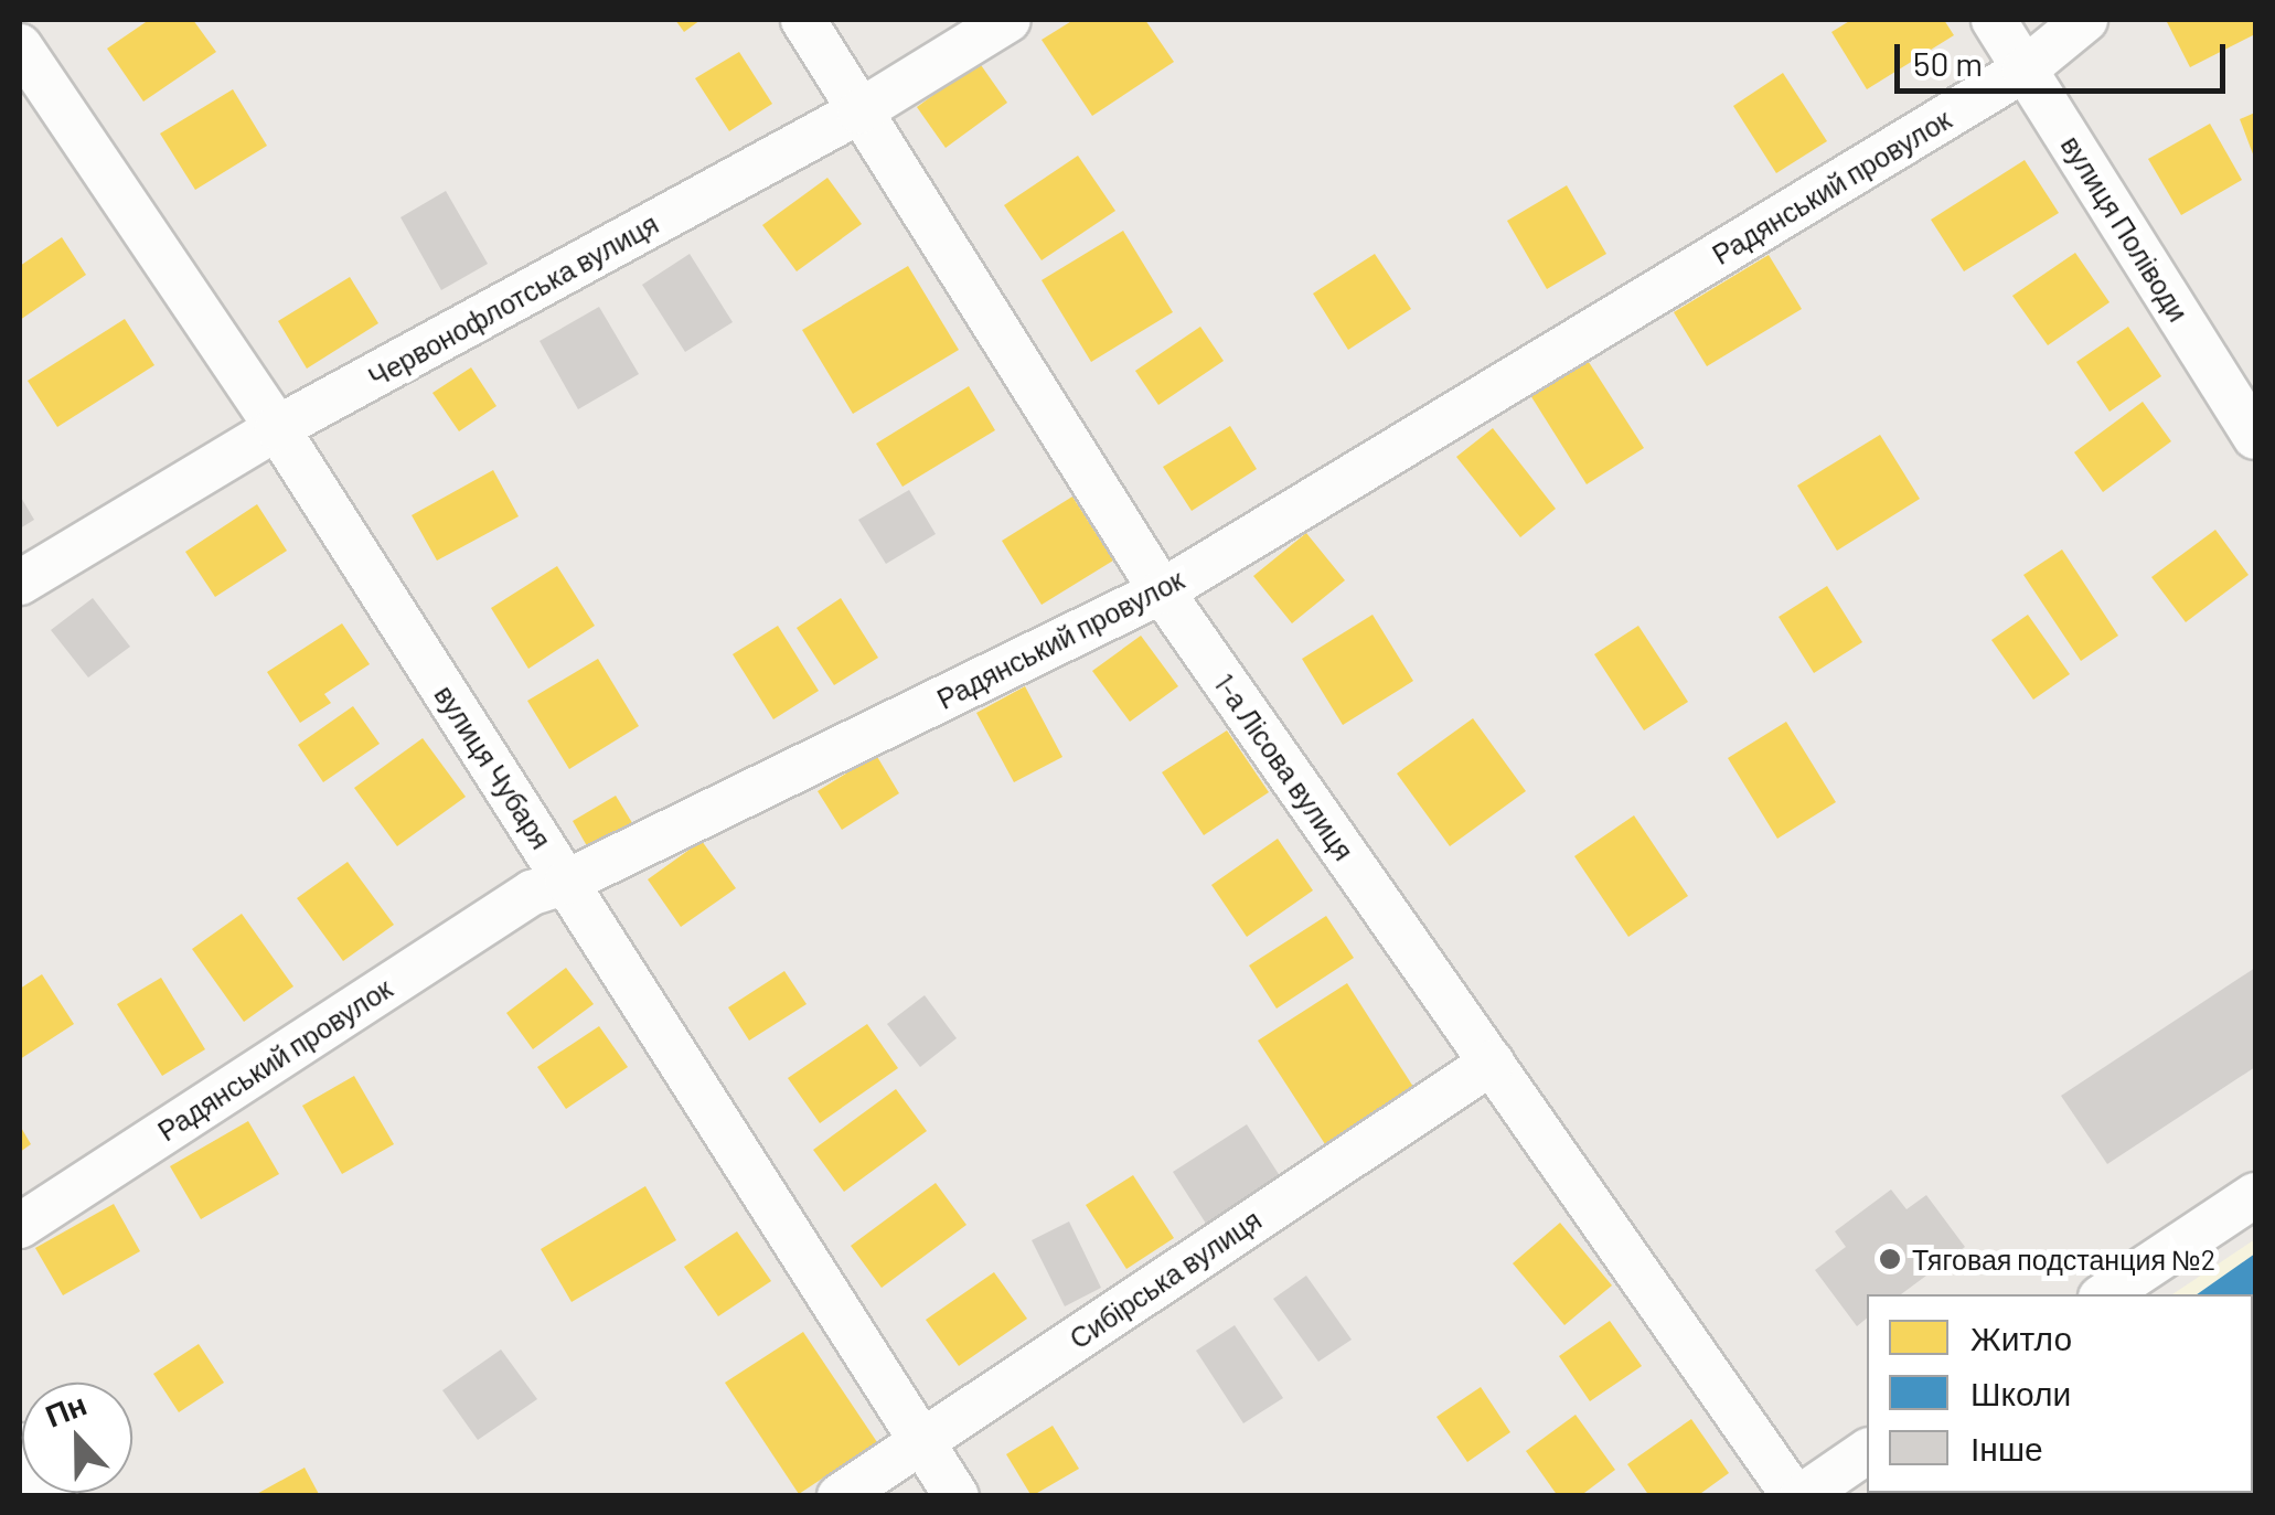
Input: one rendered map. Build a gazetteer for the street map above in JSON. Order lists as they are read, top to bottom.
{
  "streets": {
    "street": [
      "Радянський провулок",
      "вулиця Поліводи",
      "Червонофлотська вулиця",
      "вулиця Чубаря",
      "1-а Лісова вулиця",
      "Сибірська вулиця"
    ]
  },
  "crossings": [
    ["Радянський провулок", "вулиця Поліводи"],
    ["Радянський провулок", "вулиця Чубаря"],
    ["Радянський провулок", "1-а Лісова вулиця"],
    ["Червонофлотська вулиця", "вулиця Чубаря"],
    ["Червонофлотська вулиця", "1-а Лісова вулиця"],
    ["вулиця Чубаря", "Сибірська вулиця"],
    ["1-а Лісова вулиця", "Сибірська вулиця"]
  ],
  "places": ["Тяговая подстанция №2"],
  "legend": ["Житло", "Школи", "Інше"],
  "scale_bar": "50 m",
  "north": "top"
}
